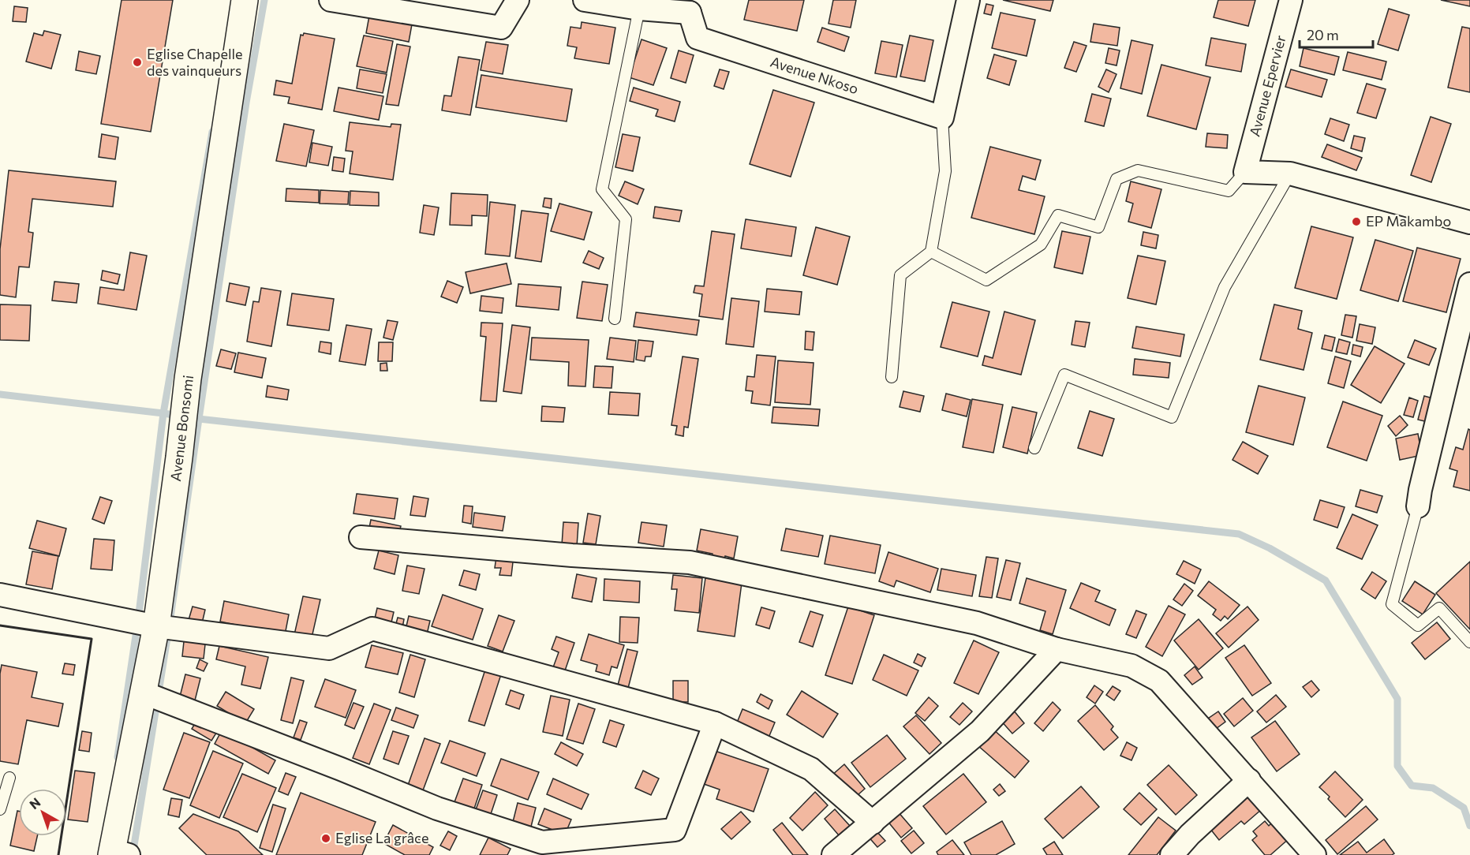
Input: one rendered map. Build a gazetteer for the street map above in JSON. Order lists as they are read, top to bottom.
{
  "streets": {
    "main road": ["Avenue Bonsomi"],
    "street": ["Avenue Nkoso", "Avenue Epervier"]
  },
  "places": ["Eglise Chapelle des vainqueurs", "EP Makambo", "Eglise La grâce"],
  "scale_bar": "20 m",
  "north": "top left"
}
